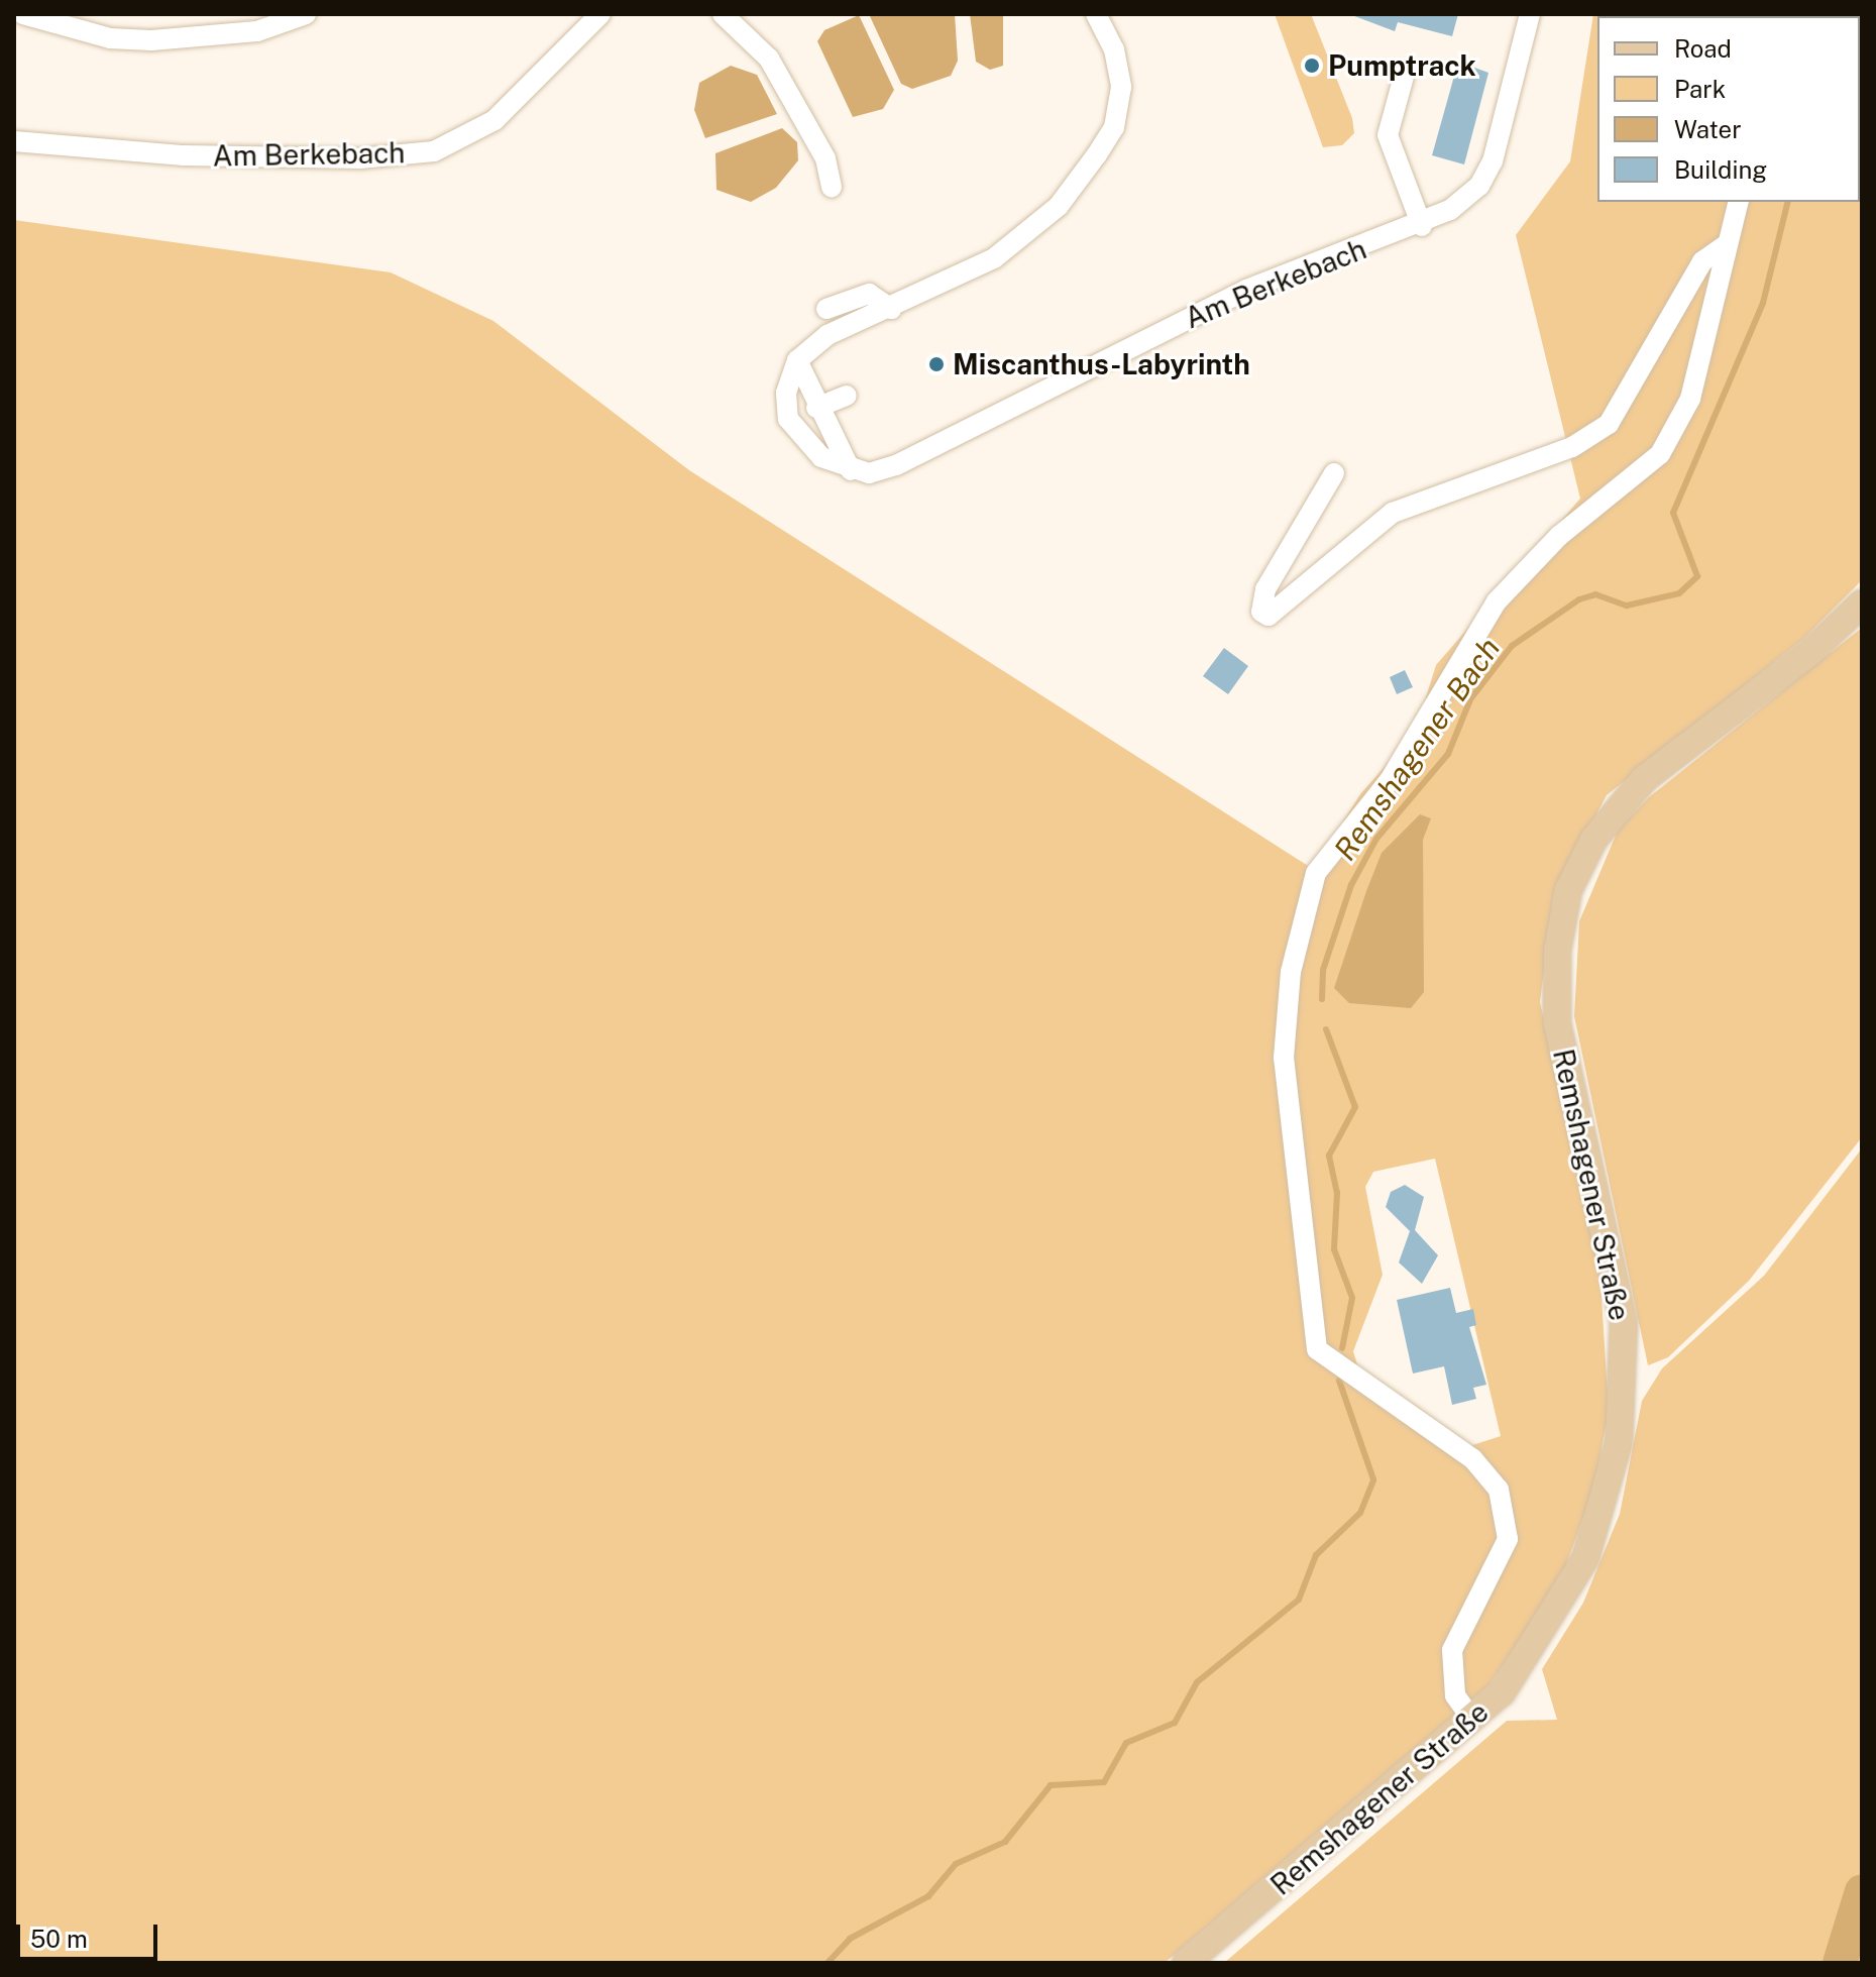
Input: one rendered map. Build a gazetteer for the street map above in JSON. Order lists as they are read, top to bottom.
{
  "streets": {
    "main road": ["Remshagener Straße"],
    "lane": ["Am Berkebach"]
  },
  "water": ["Remshagener Bach"],
  "places": ["Pumptrack", "Miscanthus-Labyrinth"],
  "legend": [
    "Road",
    "Park",
    "Water",
    "Building"
  ],
  "scale_bar": "50 m"
}
